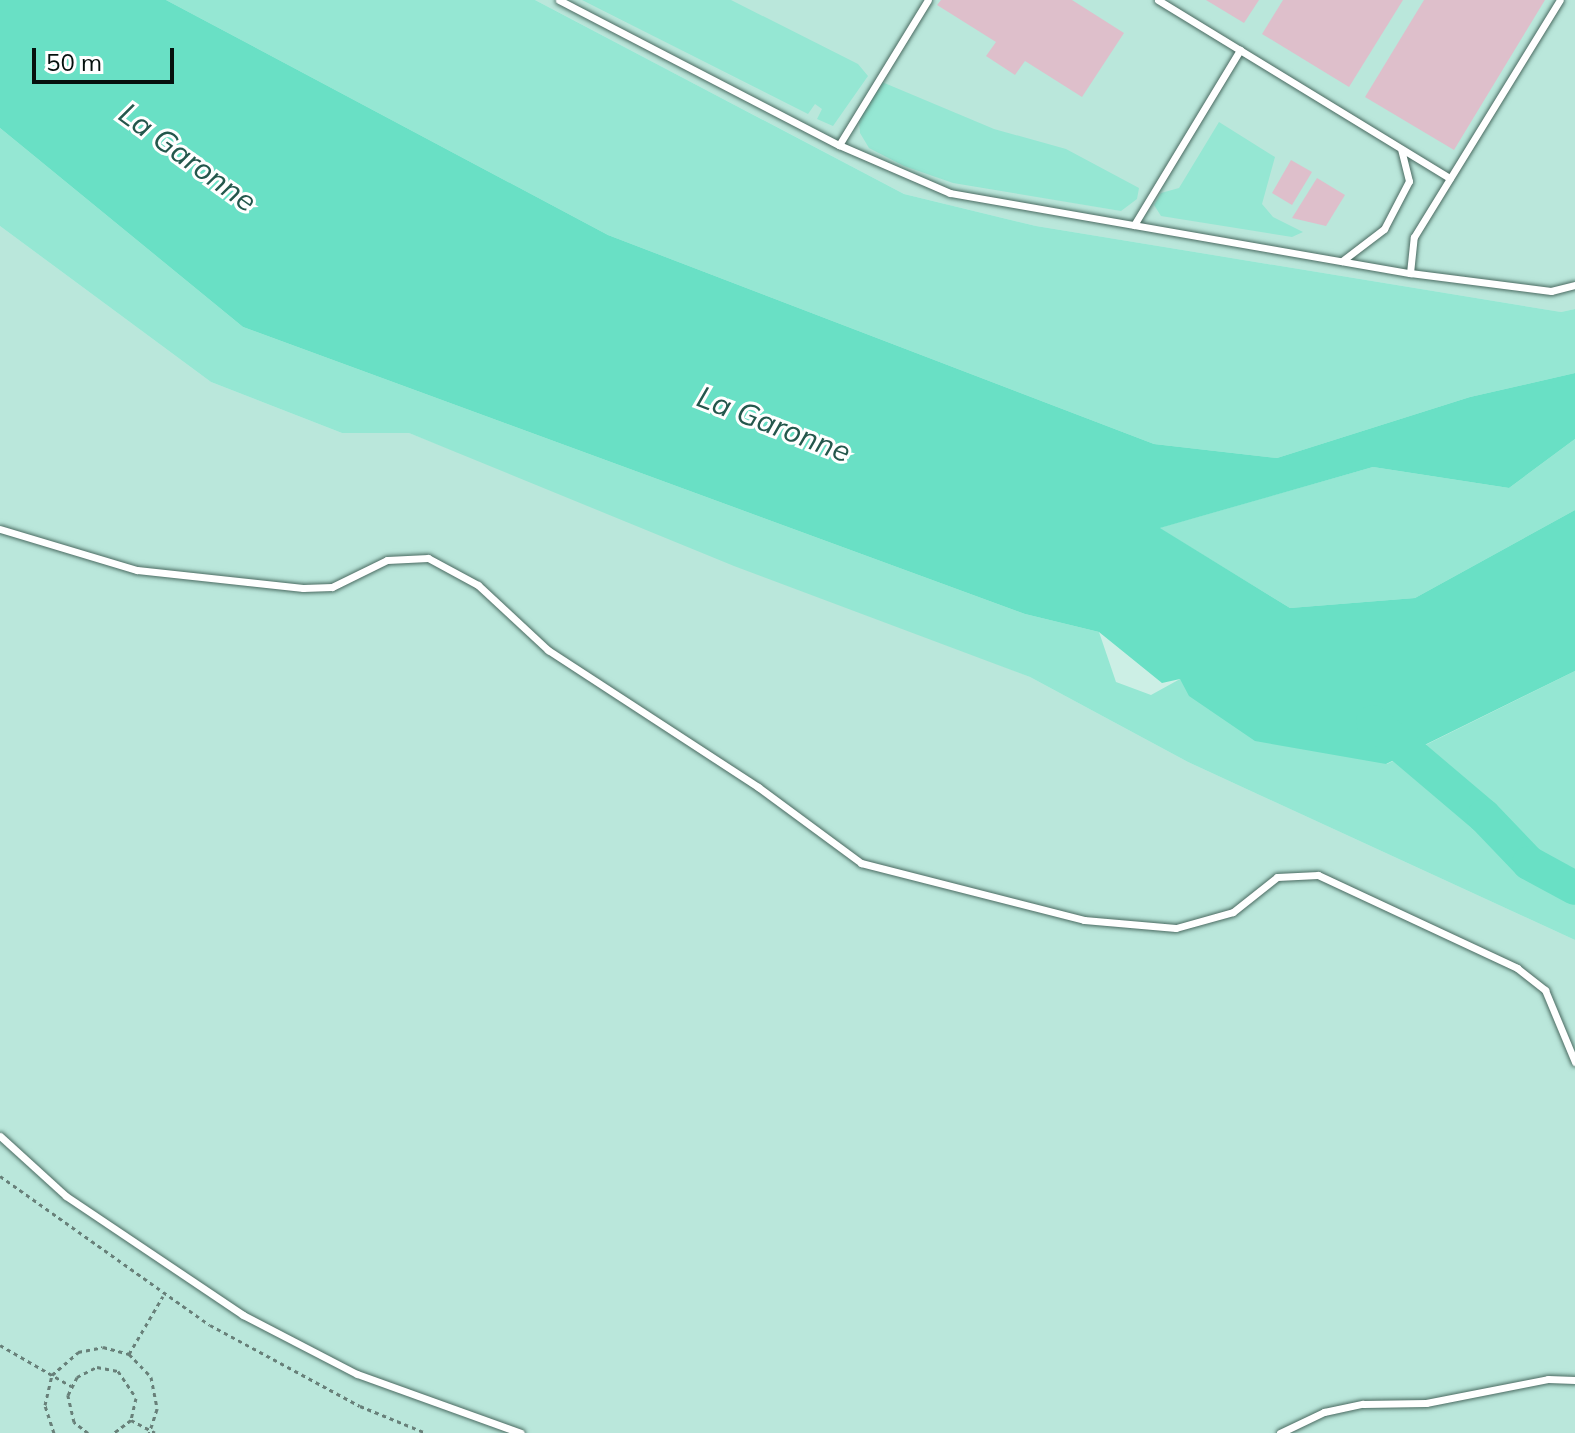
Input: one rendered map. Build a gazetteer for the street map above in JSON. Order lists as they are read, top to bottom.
{
  "water": ["La Garonne"],
  "scale_bar": "50 m"
}
